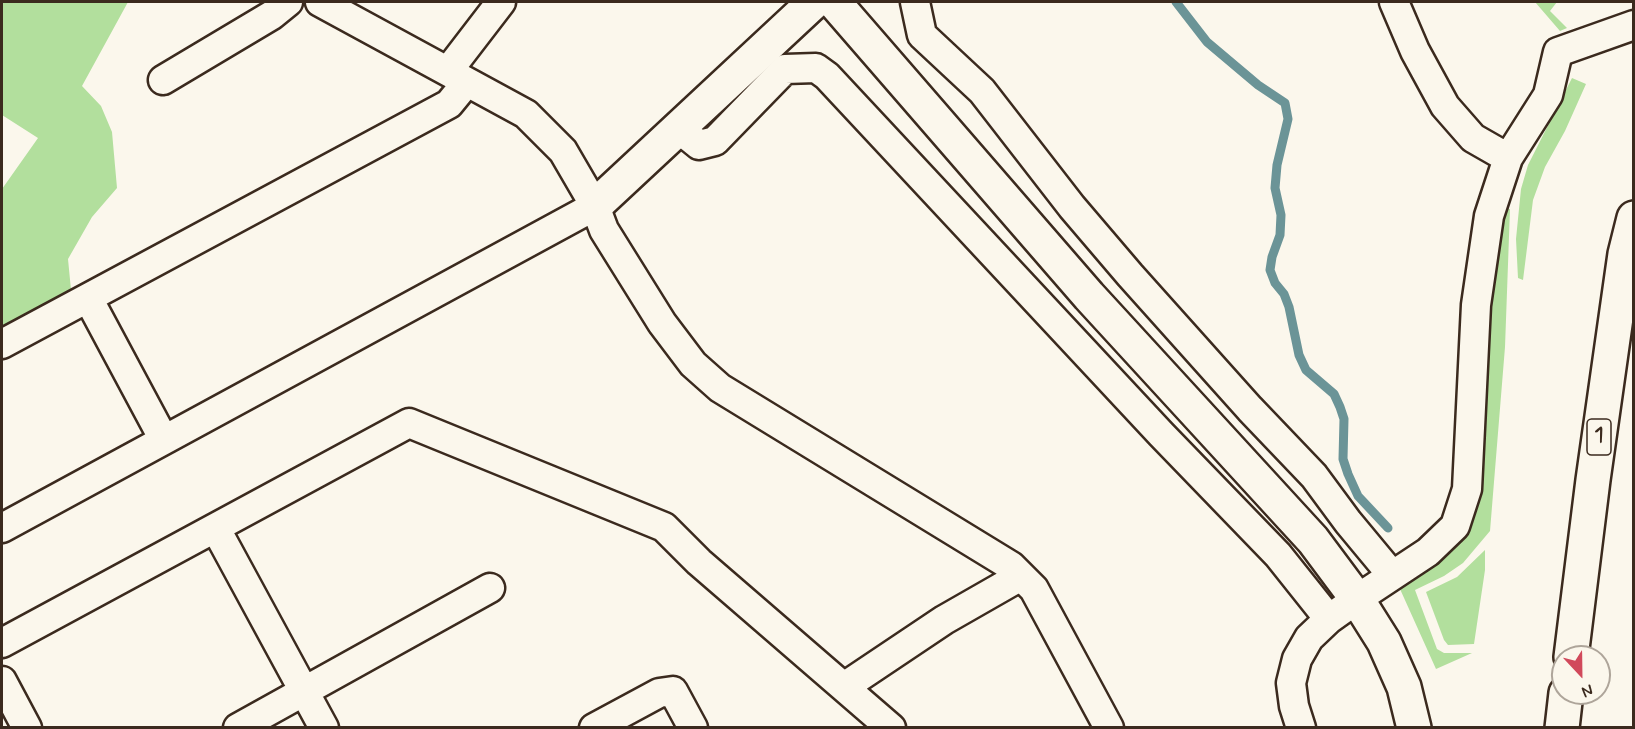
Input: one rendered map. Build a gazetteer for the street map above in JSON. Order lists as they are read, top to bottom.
{
  "streets": {
    "main road": ["1"]
  },
  "north": "bottom"
}
